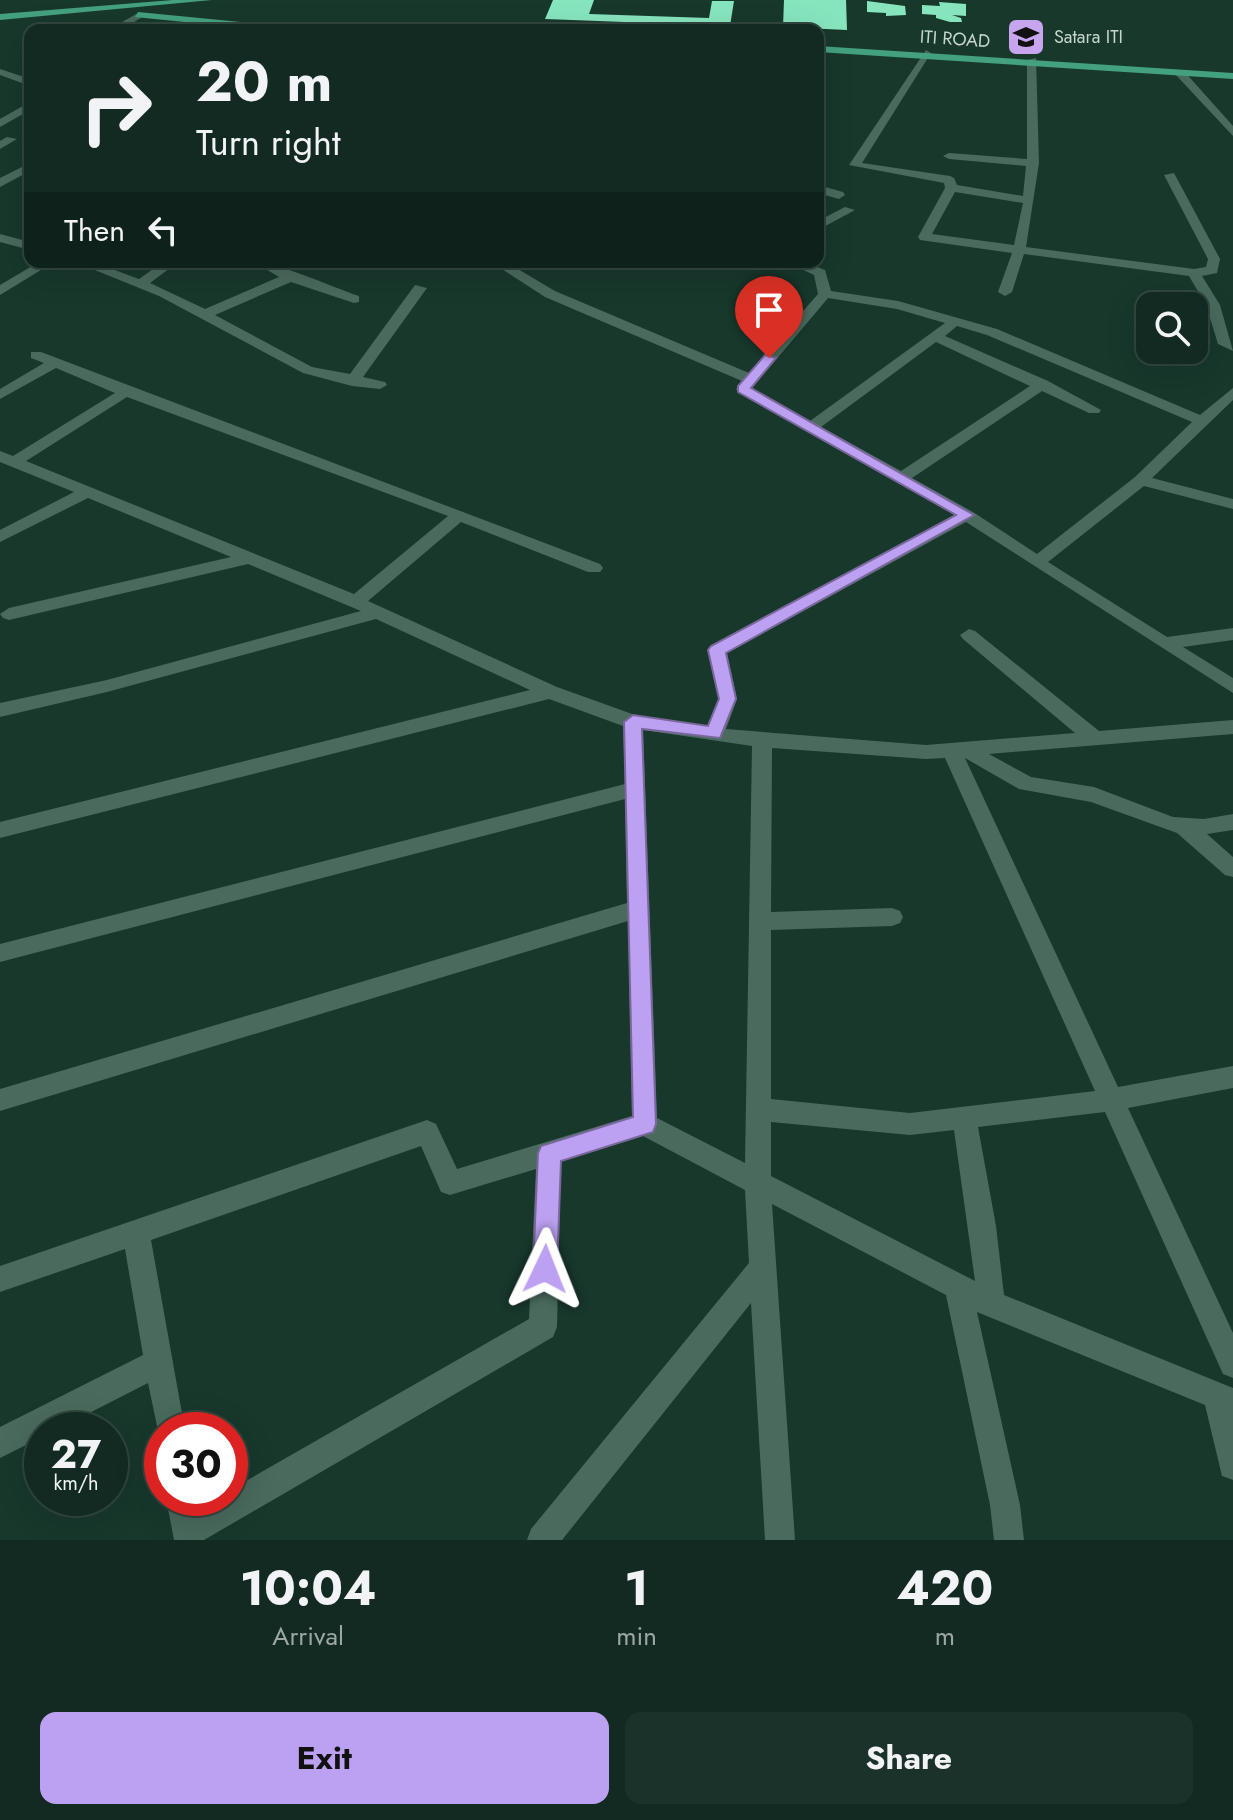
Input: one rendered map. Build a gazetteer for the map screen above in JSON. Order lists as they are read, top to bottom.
{
  "streets": {
    "main road": ["ITI ROAD"]
  },
  "places": {
    "school or university": ["Satara ITI"]
  },
  "page": {
    "turn": ["20 m", "Turn right"],
    "then": "Then",
    "speed": "27 km/h",
    "limit": "30",
    "eta": [
      "10:04",
      "Arrival",
      "1",
      "min",
      "420",
      "m"
    ],
    "buttons": ["Exit", "Share"]
  }
}
